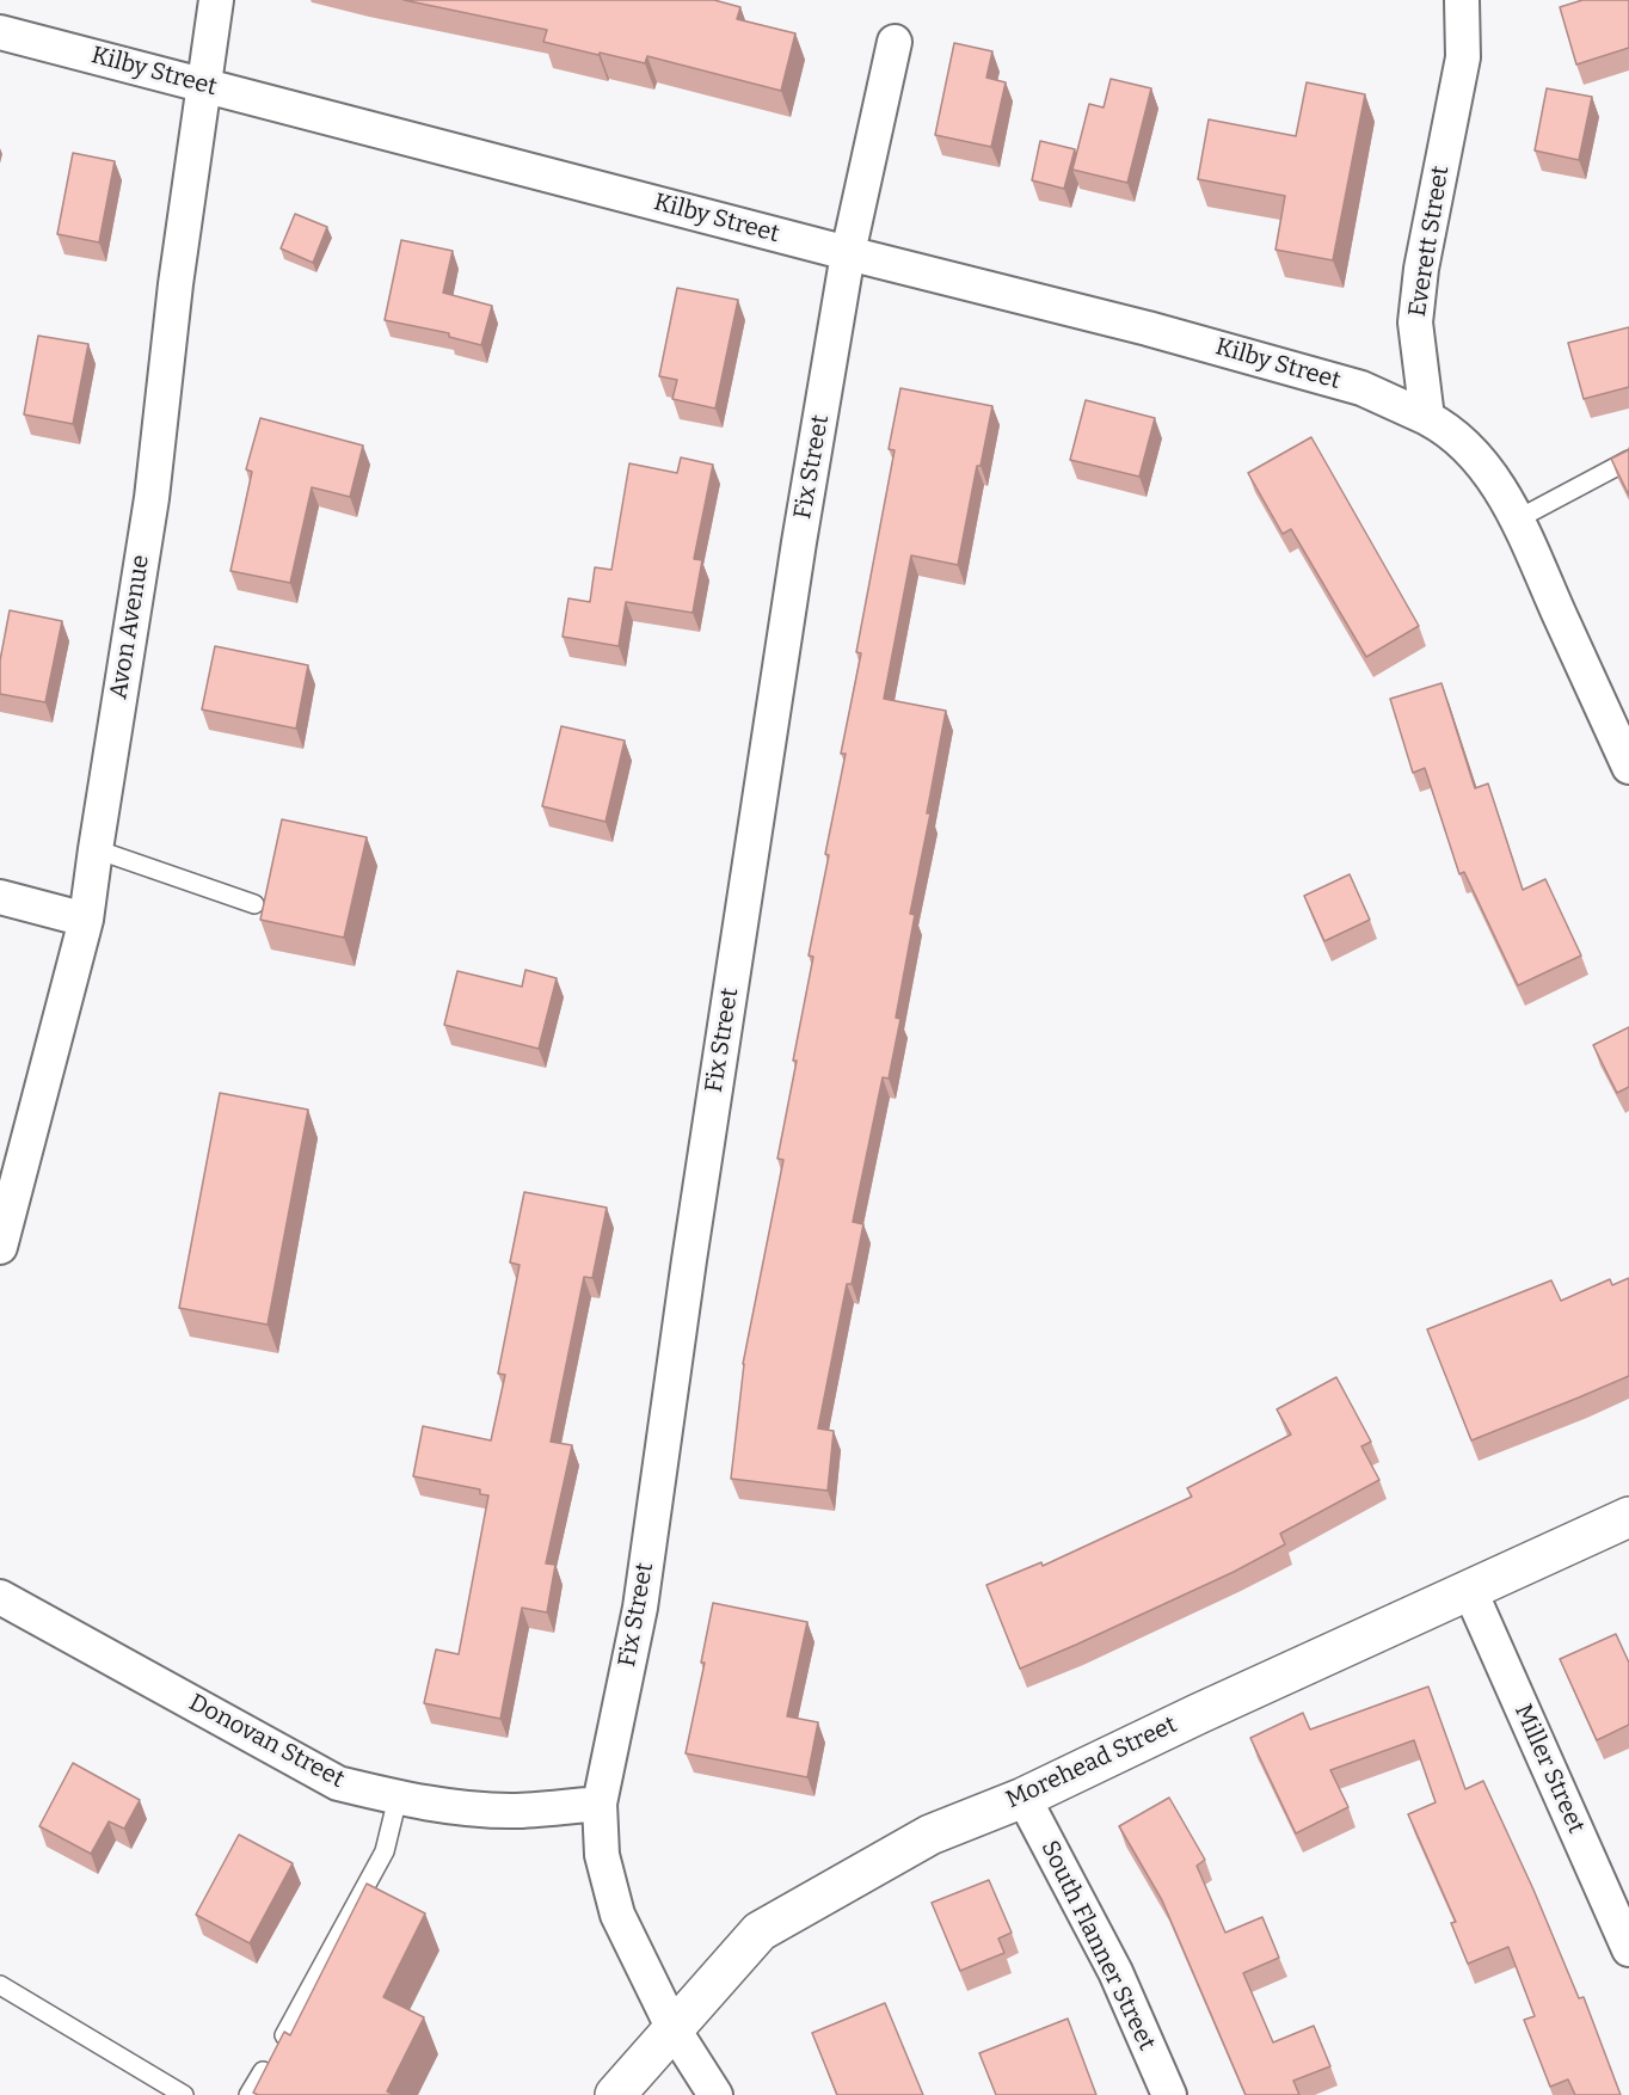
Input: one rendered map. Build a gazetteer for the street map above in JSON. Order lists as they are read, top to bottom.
{
  "streets": {
    "street": [
      "Kilby Street",
      "Everett Street",
      "Fix Street",
      "Avon Avenue",
      "Donovan Street",
      "Morehead Street",
      "Miller Street",
      "South Flanner Street"
    ]
  },
  "crossings": [
    ["Kilby Street", "Everett Street"],
    ["Kilby Street", "Fix Street"],
    ["Kilby Street", "Avon Avenue"],
    ["Fix Street", "Donovan Street"],
    ["Fix Street", "Morehead Street"],
    ["Morehead Street", "Miller Street"],
    ["Morehead Street", "South Flanner Street"]
  ]
}
